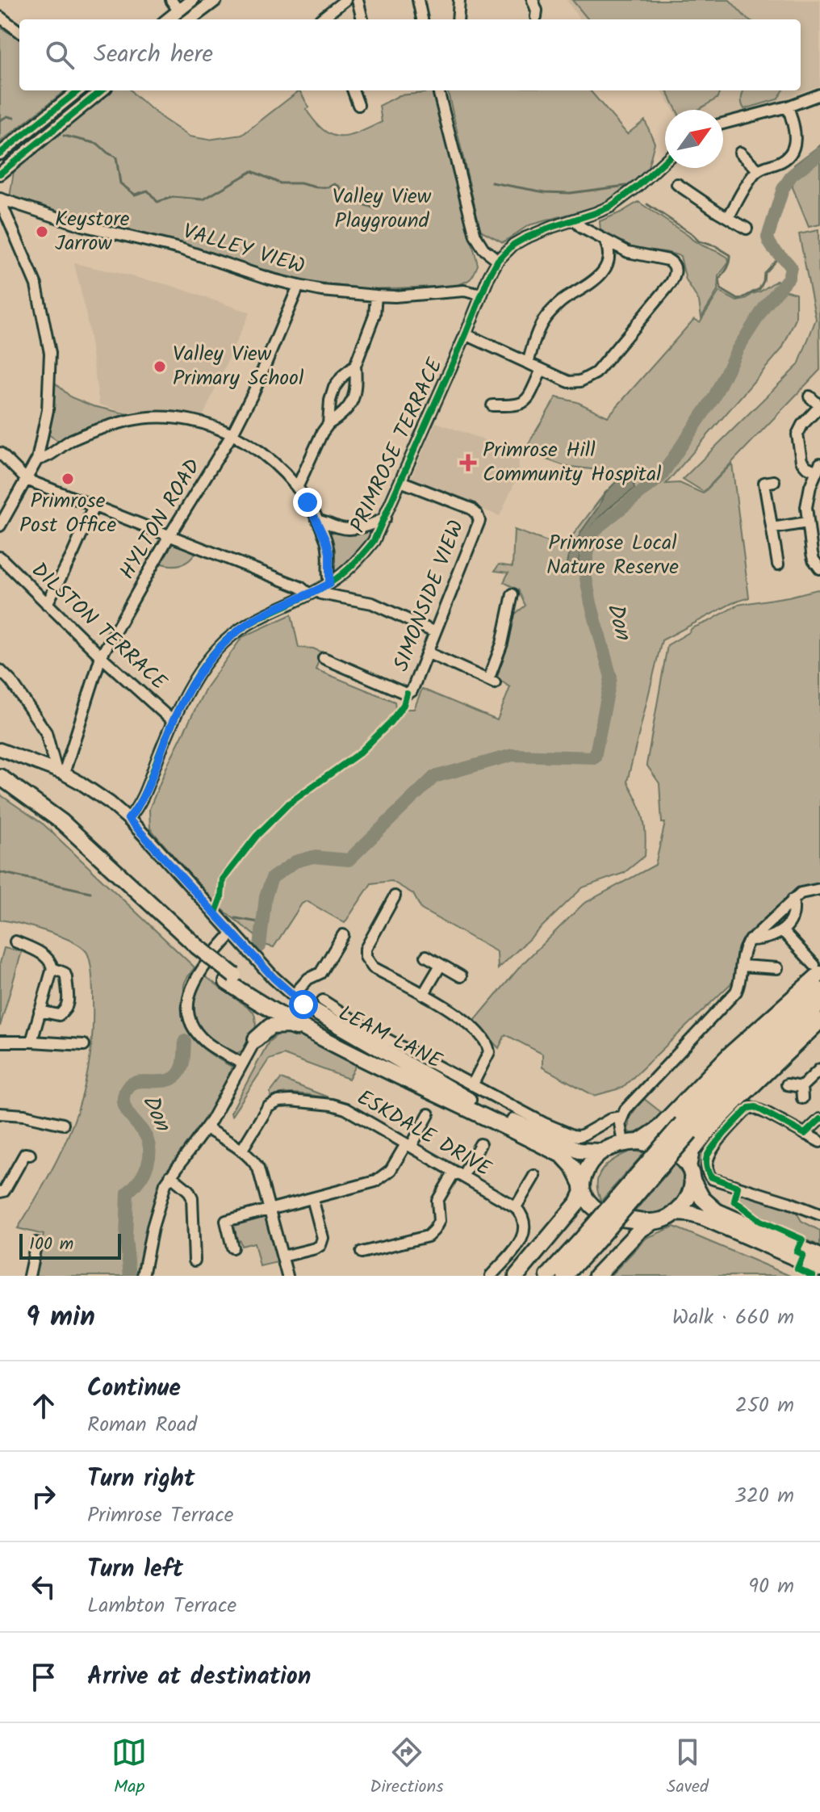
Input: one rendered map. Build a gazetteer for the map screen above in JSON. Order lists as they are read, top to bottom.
{
  "streets": {
    "highway": ["LEAM LANE"],
    "street": [
      "VALLEY VIEW",
      "PRIMROSE TERRACE",
      "HYLTON ROAD",
      "SIMONSIDE VIEW",
      "DILSTON TERRACE",
      "ESKDALE DRIVE"
    ]
  },
  "crossings": [
    ["VALLEY VIEW", "PRIMROSE TERRACE"],
    ["VALLEY VIEW", "HYLTON ROAD"],
    ["PRIMROSE TERRACE", "SIMONSIDE VIEW"],
    ["PRIMROSE TERRACE", "DILSTON TERRACE"],
    ["HYLTON ROAD", "DILSTON TERRACE"]
  ],
  "water": ["Don"],
  "parks": ["Valley View Playground", "Primrose Local Nature Reserve"],
  "places": {
    "other": ["Keystore Jarrow", "Valley View Primary School", "Primrose Post Office"],
    "health": ["Primrose Hill Community Hospital"]
  },
  "scale_bar": "100 m",
  "north": "top right",
  "page": {
    "search": "Search here",
    "scale": "100 m",
    "heading": ["9 min", "Walk · 660 m"],
    "list": [
      ["Continue", "Roman Road", "250 m"],
      ["Turn right", "Primrose Terrace", "320 m"],
      ["Turn left", "Lambton Terrace", "90 m"],
      "Arrive at destination"
    ],
    "nav": ["Map", "Directions", "Saved"]
  }
}
